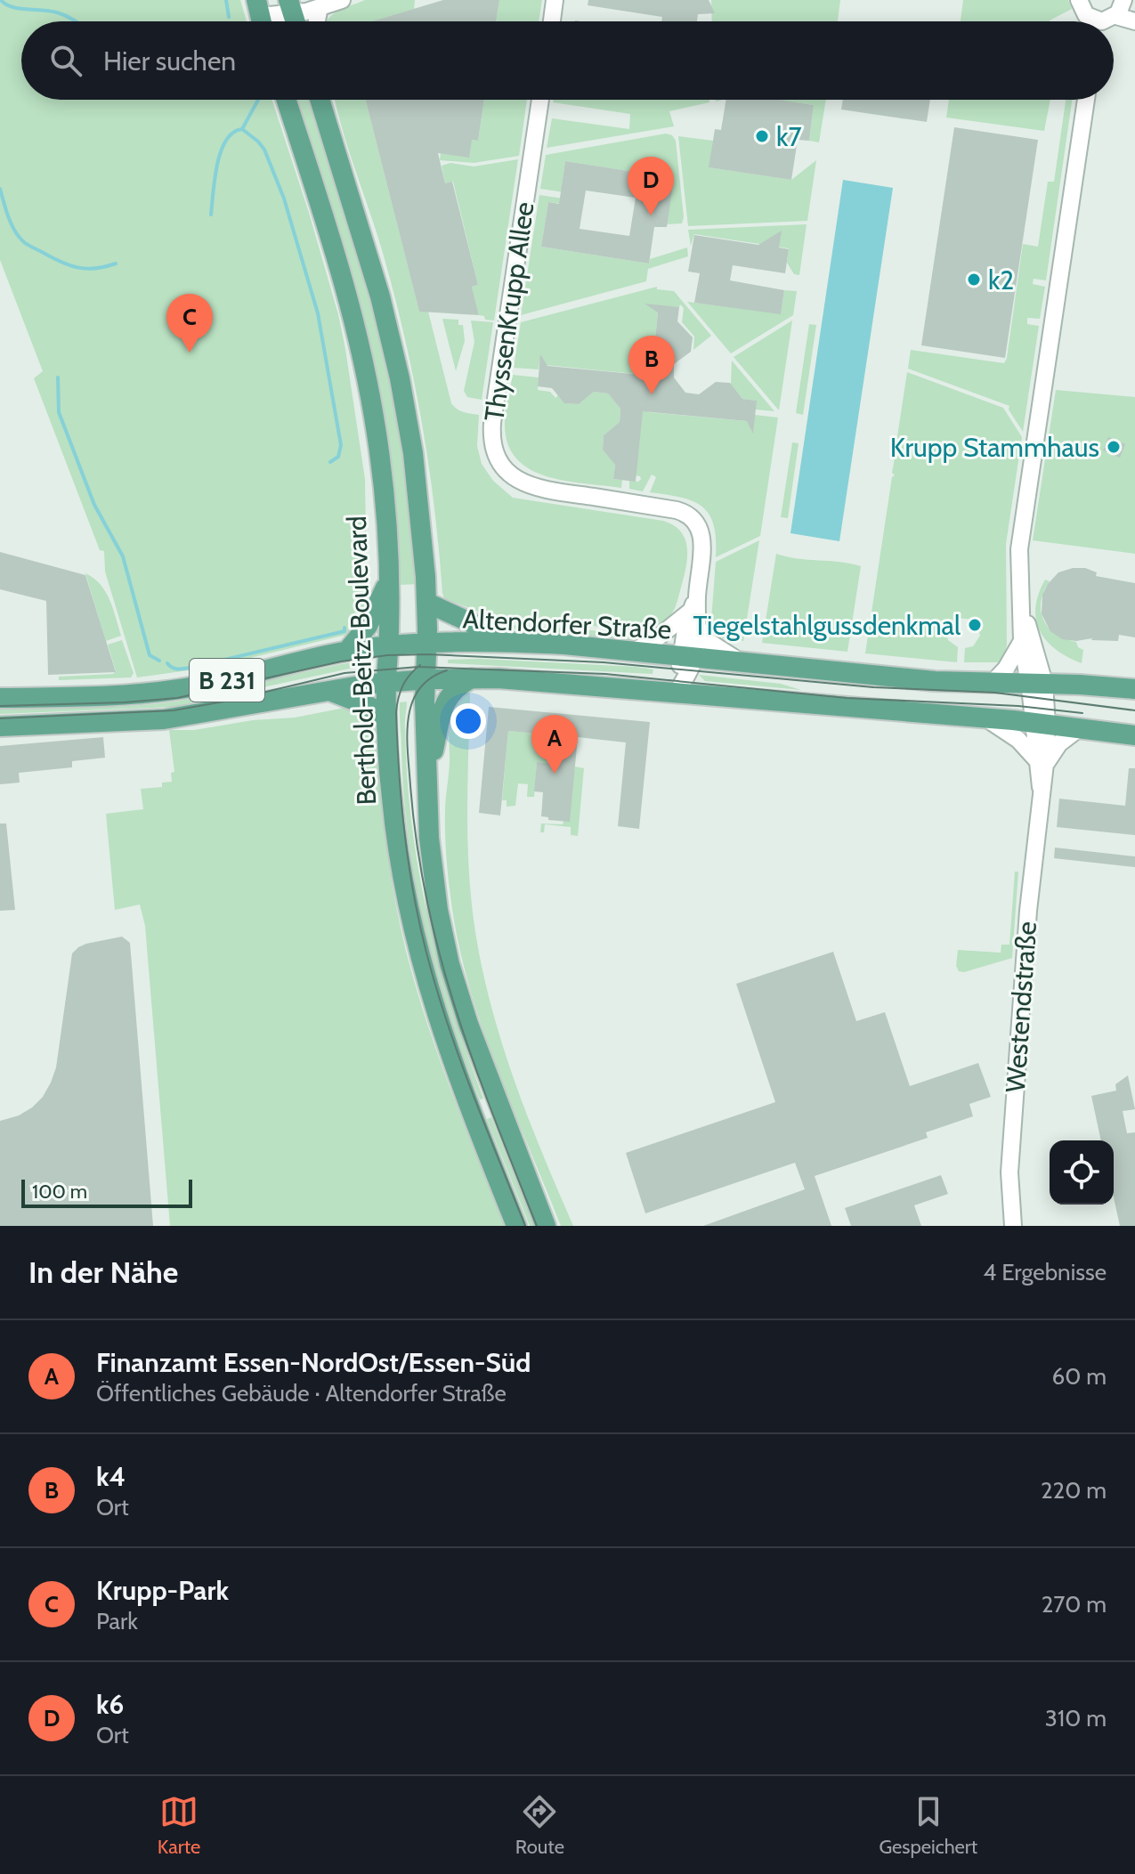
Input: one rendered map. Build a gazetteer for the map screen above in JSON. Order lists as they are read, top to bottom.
{
  "streets": {
    "main road": ["Altendorfer Straße", "Berthold-Beitz-Boulevard", "B 231"],
    "street": ["ThyssenKrupp Allee", "Westendstraße"]
  },
  "crossings": [
    ["ThyssenKrupp Allee", "Altendorfer Straße"],
    ["ThyssenKrupp Allee", "B 231"],
    ["Altendorfer Straße", "Berthold-Beitz-Boulevard"],
    ["Altendorfer Straße", "Westendstraße"],
    ["Berthold-Beitz-Boulevard", "B 231"],
    ["B 231", "Westendstraße"]
  ],
  "places": [
    "k7",
    "k2",
    "Krupp Stammhaus",
    "Tiegelstahlgussdenkmal"
  ],
  "scale_bar": "100 m",
  "page": {
    "search": "Hier suchen",
    "pins": [
      "D",
      "C",
      "B",
      "A"
    ],
    "scale": "100 m",
    "heading": ["In der Nähe", "4 Ergebnisse"],
    "list": [
      {
        "mark": "A",
        "name": "Finanzamt Essen-NordOst/Essen-Süd",
        "note": "Öffentliches Gebäude · Altendorfer Straße",
        "value": "60 m"
      },
      {
        "mark": "B",
        "name": "k4",
        "note": "Ort",
        "value": "220 m"
      },
      {
        "mark": "C",
        "name": "Krupp-Park",
        "note": "Park",
        "value": "270 m"
      },
      {
        "mark": "D",
        "name": "k6",
        "note": "Ort",
        "value": "310 m"
      }
    ],
    "nav": ["Karte", "Route", "Gespeichert"]
  }
}
